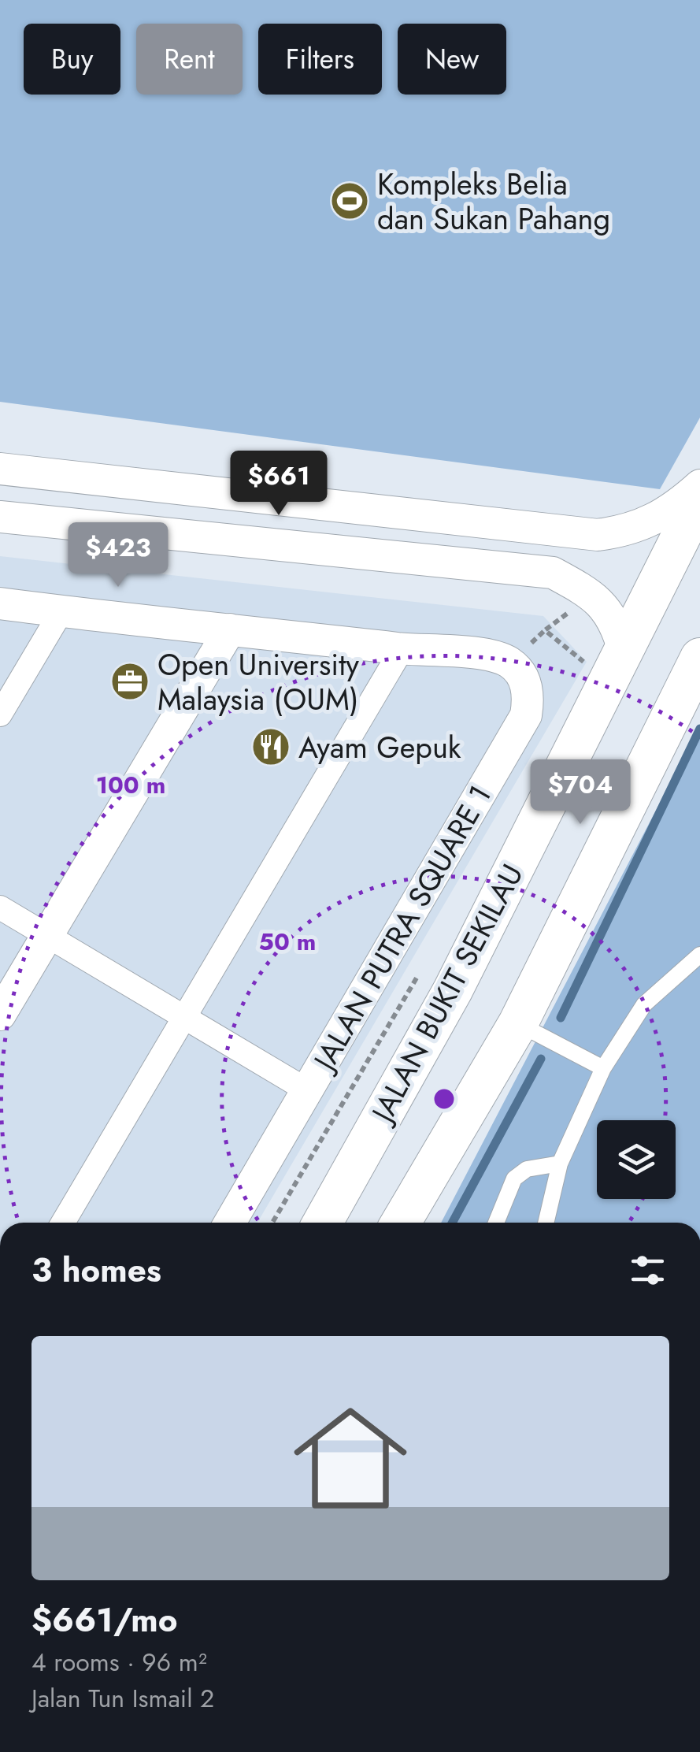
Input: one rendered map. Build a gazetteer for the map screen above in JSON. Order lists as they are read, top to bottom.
{
  "streets": {
    "street": ["JALAN PUTRA SQUARE 1", "JALAN BUKIT SEKILAU"]
  },
  "places": {
    "sports": ["Kompleks Belia dan Sukan Pahang"],
    "office": ["Open University Malaysia (OUM)"],
    "restaurant": ["Ayam Gepuk"]
  },
  "page": {
    "chip": [
      "Buy",
      "Rent",
      "Filters",
      "New"
    ],
    "price": ["$661", "$423", "$704"],
    "heading": "3 homes",
    "list": [
      {
        "name": "$661/mo",
        "note": "4 rooms · 96 m² · Jalan Tun Ismail 2"
      }
    ]
  },
  "rings": ["100 m", "50 m"]
}
